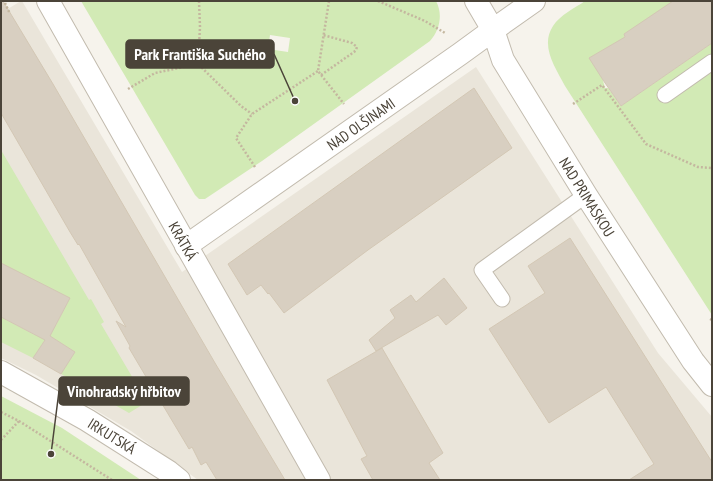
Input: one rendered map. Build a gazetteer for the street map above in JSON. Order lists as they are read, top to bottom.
{
  "streets": {
    "street": [
      "NAD OLŠINAMI",
      "NAD PRIMASKOU",
      "KRÁTKÁ",
      "IRKUTSKÁ"
    ]
  },
  "crossings": [
    ["NAD OLŠINAMI", "NAD PRIMASKOU"],
    ["NAD OLŠINAMI", "KRÁTKÁ"]
  ],
  "places": ["Park Františka Suchého", "Vinohradský hřbitov"]
}
